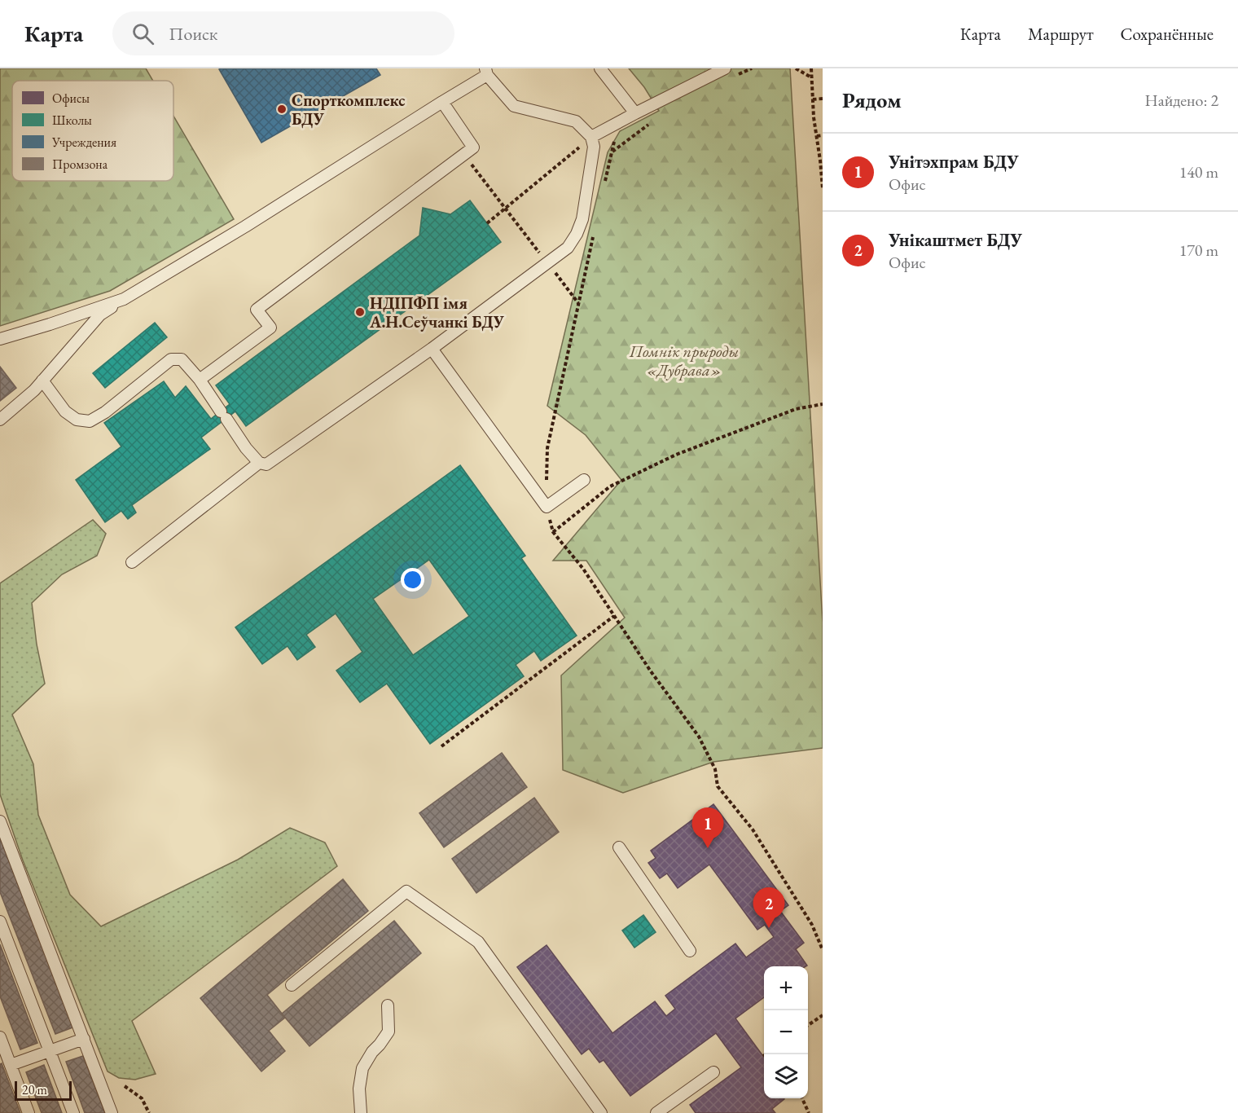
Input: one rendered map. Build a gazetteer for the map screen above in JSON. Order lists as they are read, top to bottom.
{
  "parks": ["Помнік прыроды «Дубрава»"],
  "places": ["Спорткомплекс БДУ", "НДІПФП імя А.Н.Сеўчанкі БДУ"],
  "legend": [
    "Офисы",
    "Школы",
    "Учреждения",
    "Промзона"
  ],
  "scale_bar": "20 m",
  "page": {
    "header": "Карта",
    "search": "Поиск",
    "nav": ["Карта", "Маршрут", "Сохранённые"],
    "heading": ["Рядом", "Найдено: 2"],
    "list": [
      {
        "mark": "1",
        "name": "Унітэхпрам БДУ",
        "note": "Офис",
        "value": "140 m"
      },
      {
        "mark": "2",
        "name": "Унікаштмет БДУ",
        "note": "Офис",
        "value": "170 m"
      }
    ],
    "pins": ["1", "2"],
    "map_buttons": ["+", "−"],
    "scale": "20 m"
  }
}
